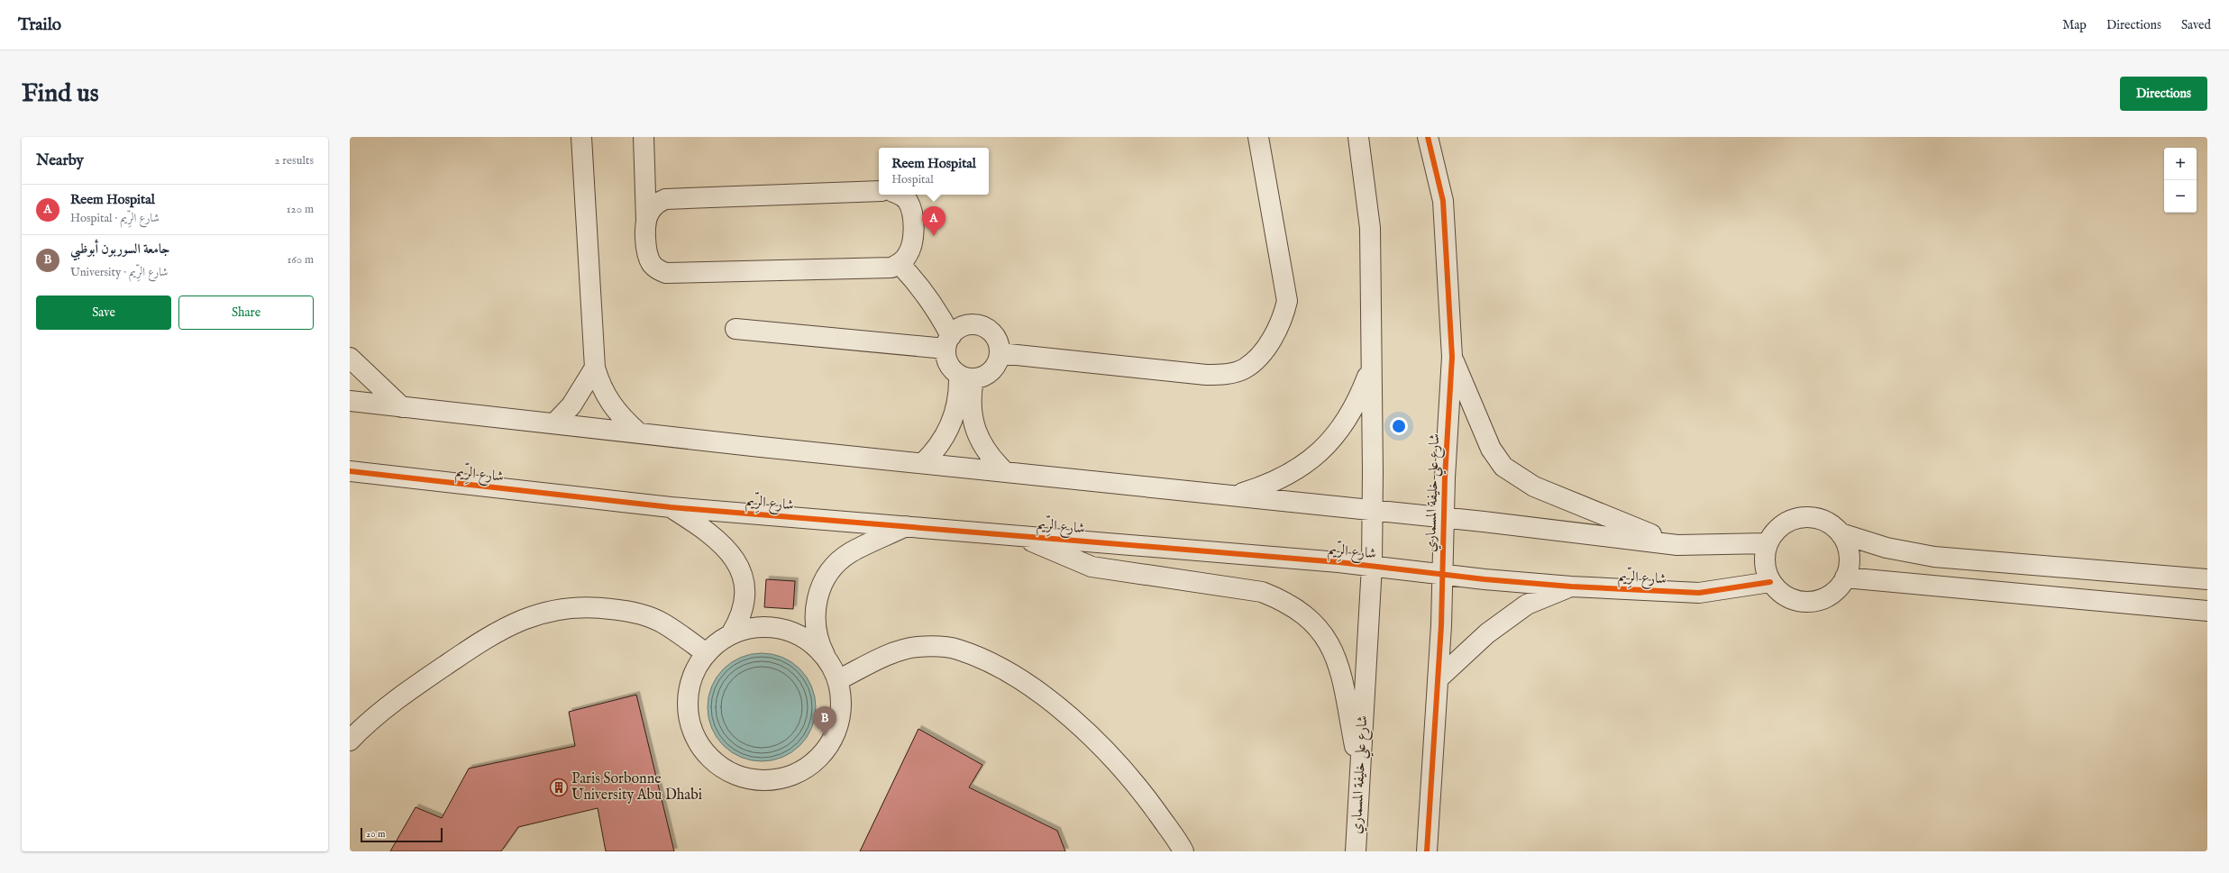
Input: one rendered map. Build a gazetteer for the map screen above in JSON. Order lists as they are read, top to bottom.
{
  "streets": {
    "street": ["شارع الرِّيم", "شارع علي خليفة المسماري"]
  },
  "crossings": [
    ["شارع الرِّيم", "شارع علي خليفة المسماري"]
  ],
  "places": {
    "building": ["Paris Sorbonne University Abu Dhabi"]
  },
  "scale_bar": "20 m",
  "page": {
    "header": "Trailo",
    "nav": ["Map", "Directions", "Saved"],
    "buttons": [
      "Directions",
      ["Save", "Share"]
    ],
    "title": "Find us",
    "heading": ["Nearby", "2 results"],
    "map_buttons": ["+", "−"],
    "popup": ["Reem Hospital", "Hospital"],
    "list": [
      {
        "mark": "A",
        "name": "Reem Hospital",
        "note": "Hospital · شارع الرِّيم",
        "value": "120 m"
      },
      {
        "mark": "B",
        "name": "جامعة السوربون أبوظبي",
        "note": "University · شارع الرِّيم",
        "value": "160 m"
      }
    ],
    "pins": ["A", "B"],
    "scale": "20 m"
  }
}
